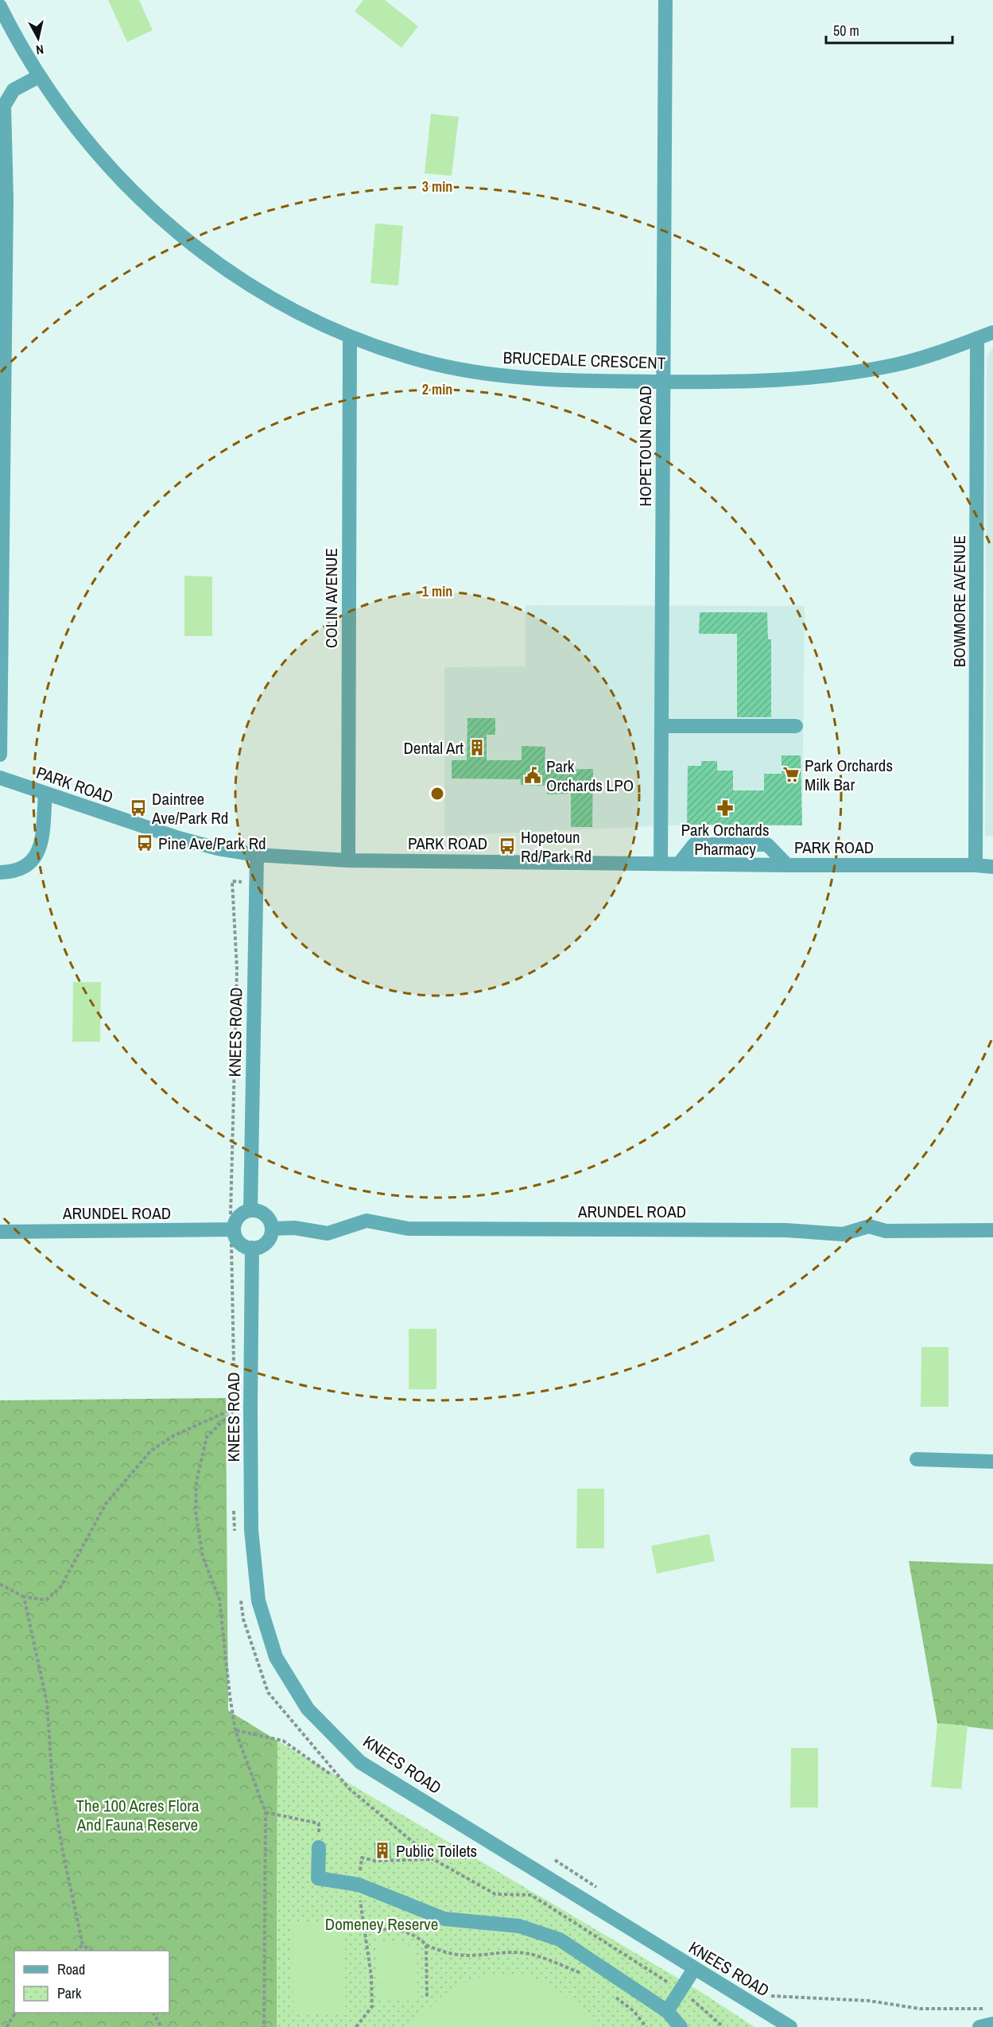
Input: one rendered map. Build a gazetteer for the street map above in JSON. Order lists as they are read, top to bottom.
{
  "streets": {
    "street": [
      "BRUCEDALE CRESCENT",
      "HOPETOUN ROAD",
      "COLIN AVENUE",
      "BOWMORE AVENUE",
      "PARK ROAD",
      "KNEES ROAD",
      "ARUNDEL ROAD"
    ]
  },
  "crossings": [
    ["BRUCEDALE CRESCENT", "HOPETOUN ROAD"],
    ["BRUCEDALE CRESCENT", "COLIN AVENUE"],
    ["BRUCEDALE CRESCENT", "BOWMORE AVENUE"],
    ["HOPETOUN ROAD", "PARK ROAD"],
    ["COLIN AVENUE", "PARK ROAD"],
    ["BOWMORE AVENUE", "PARK ROAD"],
    ["PARK ROAD", "KNEES ROAD"],
    ["KNEES ROAD", "ARUNDEL ROAD"]
  ],
  "parks": ["The 100 Acres Flora And Fauna Reserve", "Domeney Reserve"],
  "places": {
    "building": ["Dental Art", "Public Toilets"],
    "supermarket": ["Park Orchards Milk Bar"],
    "public building": ["Park Orchards LPO"],
    "bus stop": ["Daintree Ave/Park Rd", "Pine Ave/Park Rd", "Hopetoun Rd/Park Rd"],
    "pharmacy": ["Park Orchards Pharmacy"]
  },
  "legend": ["Road", "Park"],
  "scale_bar": "50 m",
  "north": "bottom",
  "rings": ["3 min", "2 min", "1 min"]
}
